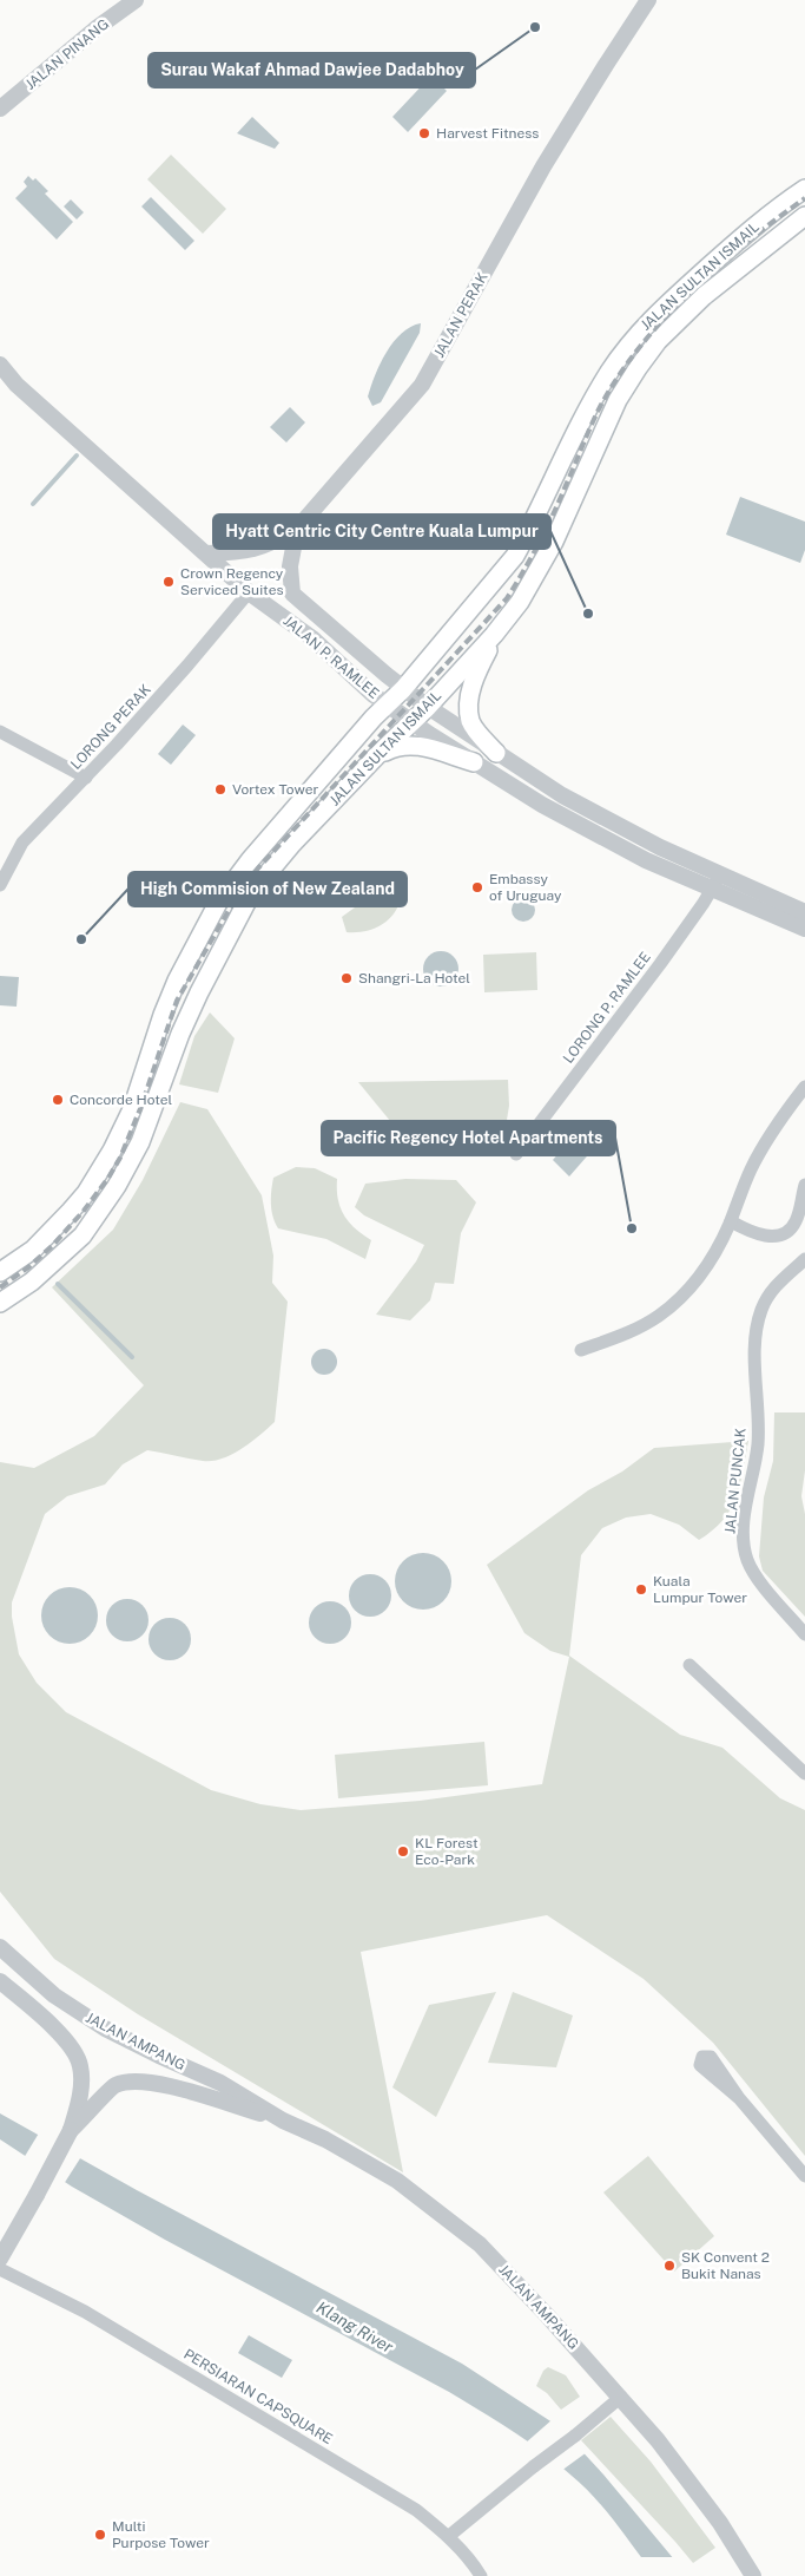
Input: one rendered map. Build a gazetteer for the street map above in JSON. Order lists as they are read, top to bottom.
{
  "streets": {
    "main road": ["JALAN SULTAN ISMAIL"],
    "street": [
      "JALAN PINANG",
      "JALAN PERAK",
      "JALAN P. RAMLEE",
      "LORONG PERAK",
      "LORONG P. RAMLEE",
      "JALAN PUNCAK",
      "JALAN AMPANG",
      "PERSIARAN CAPSQUARE"
    ]
  },
  "crossings": [
    ["JALAN SULTAN ISMAIL", "JALAN P. RAMLEE"],
    ["JALAN PERAK", "JALAN P. RAMLEE"],
    ["JALAN P. RAMLEE", "LORONG PERAK"],
    ["JALAN P. RAMLEE", "LORONG P. RAMLEE"]
  ],
  "water": ["Klang River"],
  "places": [
    "Surau Wakaf Ahmad Dawjee Dadabhoy",
    "Harvest Fitness",
    "Crown Regency Serviced Suites",
    "Hyatt Centric City Centre Kuala Lumpur",
    "Vortex Tower",
    "Embassy of Uruguay",
    "High Commision of New Zealand",
    "Shangri-La Hotel",
    "Concorde Hotel",
    "Pacific Regency Hotel Apartments",
    "Kuala Lumpur Tower",
    "KL Forest Eco-Park",
    "SK Convent 2 Bukit Nanas",
    "Multi Purpose Tower"
  ]
}
